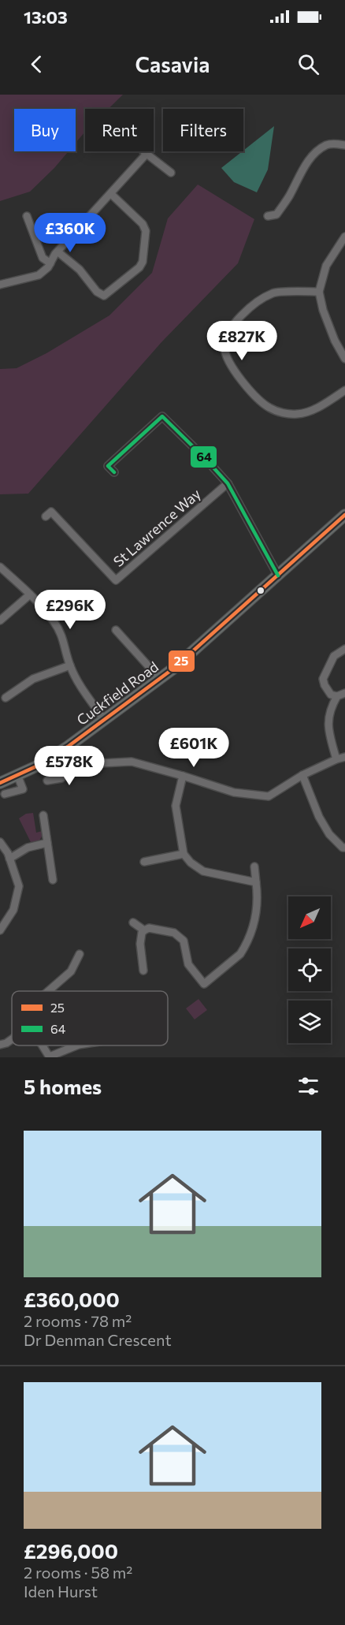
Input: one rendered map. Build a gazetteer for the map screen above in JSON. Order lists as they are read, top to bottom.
{
  "streets": {
    "street": ["St Lawrence Way", "Cuckfield Road"]
  },
  "lines": ["transit line 64", "transit line 25"],
  "legend": ["25", "64"],
  "north": "bottom left",
  "page": {
    "status": "13:03",
    "header": "Casavia",
    "chip": ["Buy", "Rent", "Filters"],
    "price": [
      "£360K",
      "£827K",
      "£296K",
      "£601K",
      "£578K"
    ],
    "heading": "5 homes",
    "list": [
      {
        "name": "£360,000",
        "note": "2 rooms · 78 m² · Dr Denman Crescent"
      },
      {
        "name": "£296,000",
        "note": "2 rooms · 58 m² · Iden Hurst"
      }
    ]
  }
}
